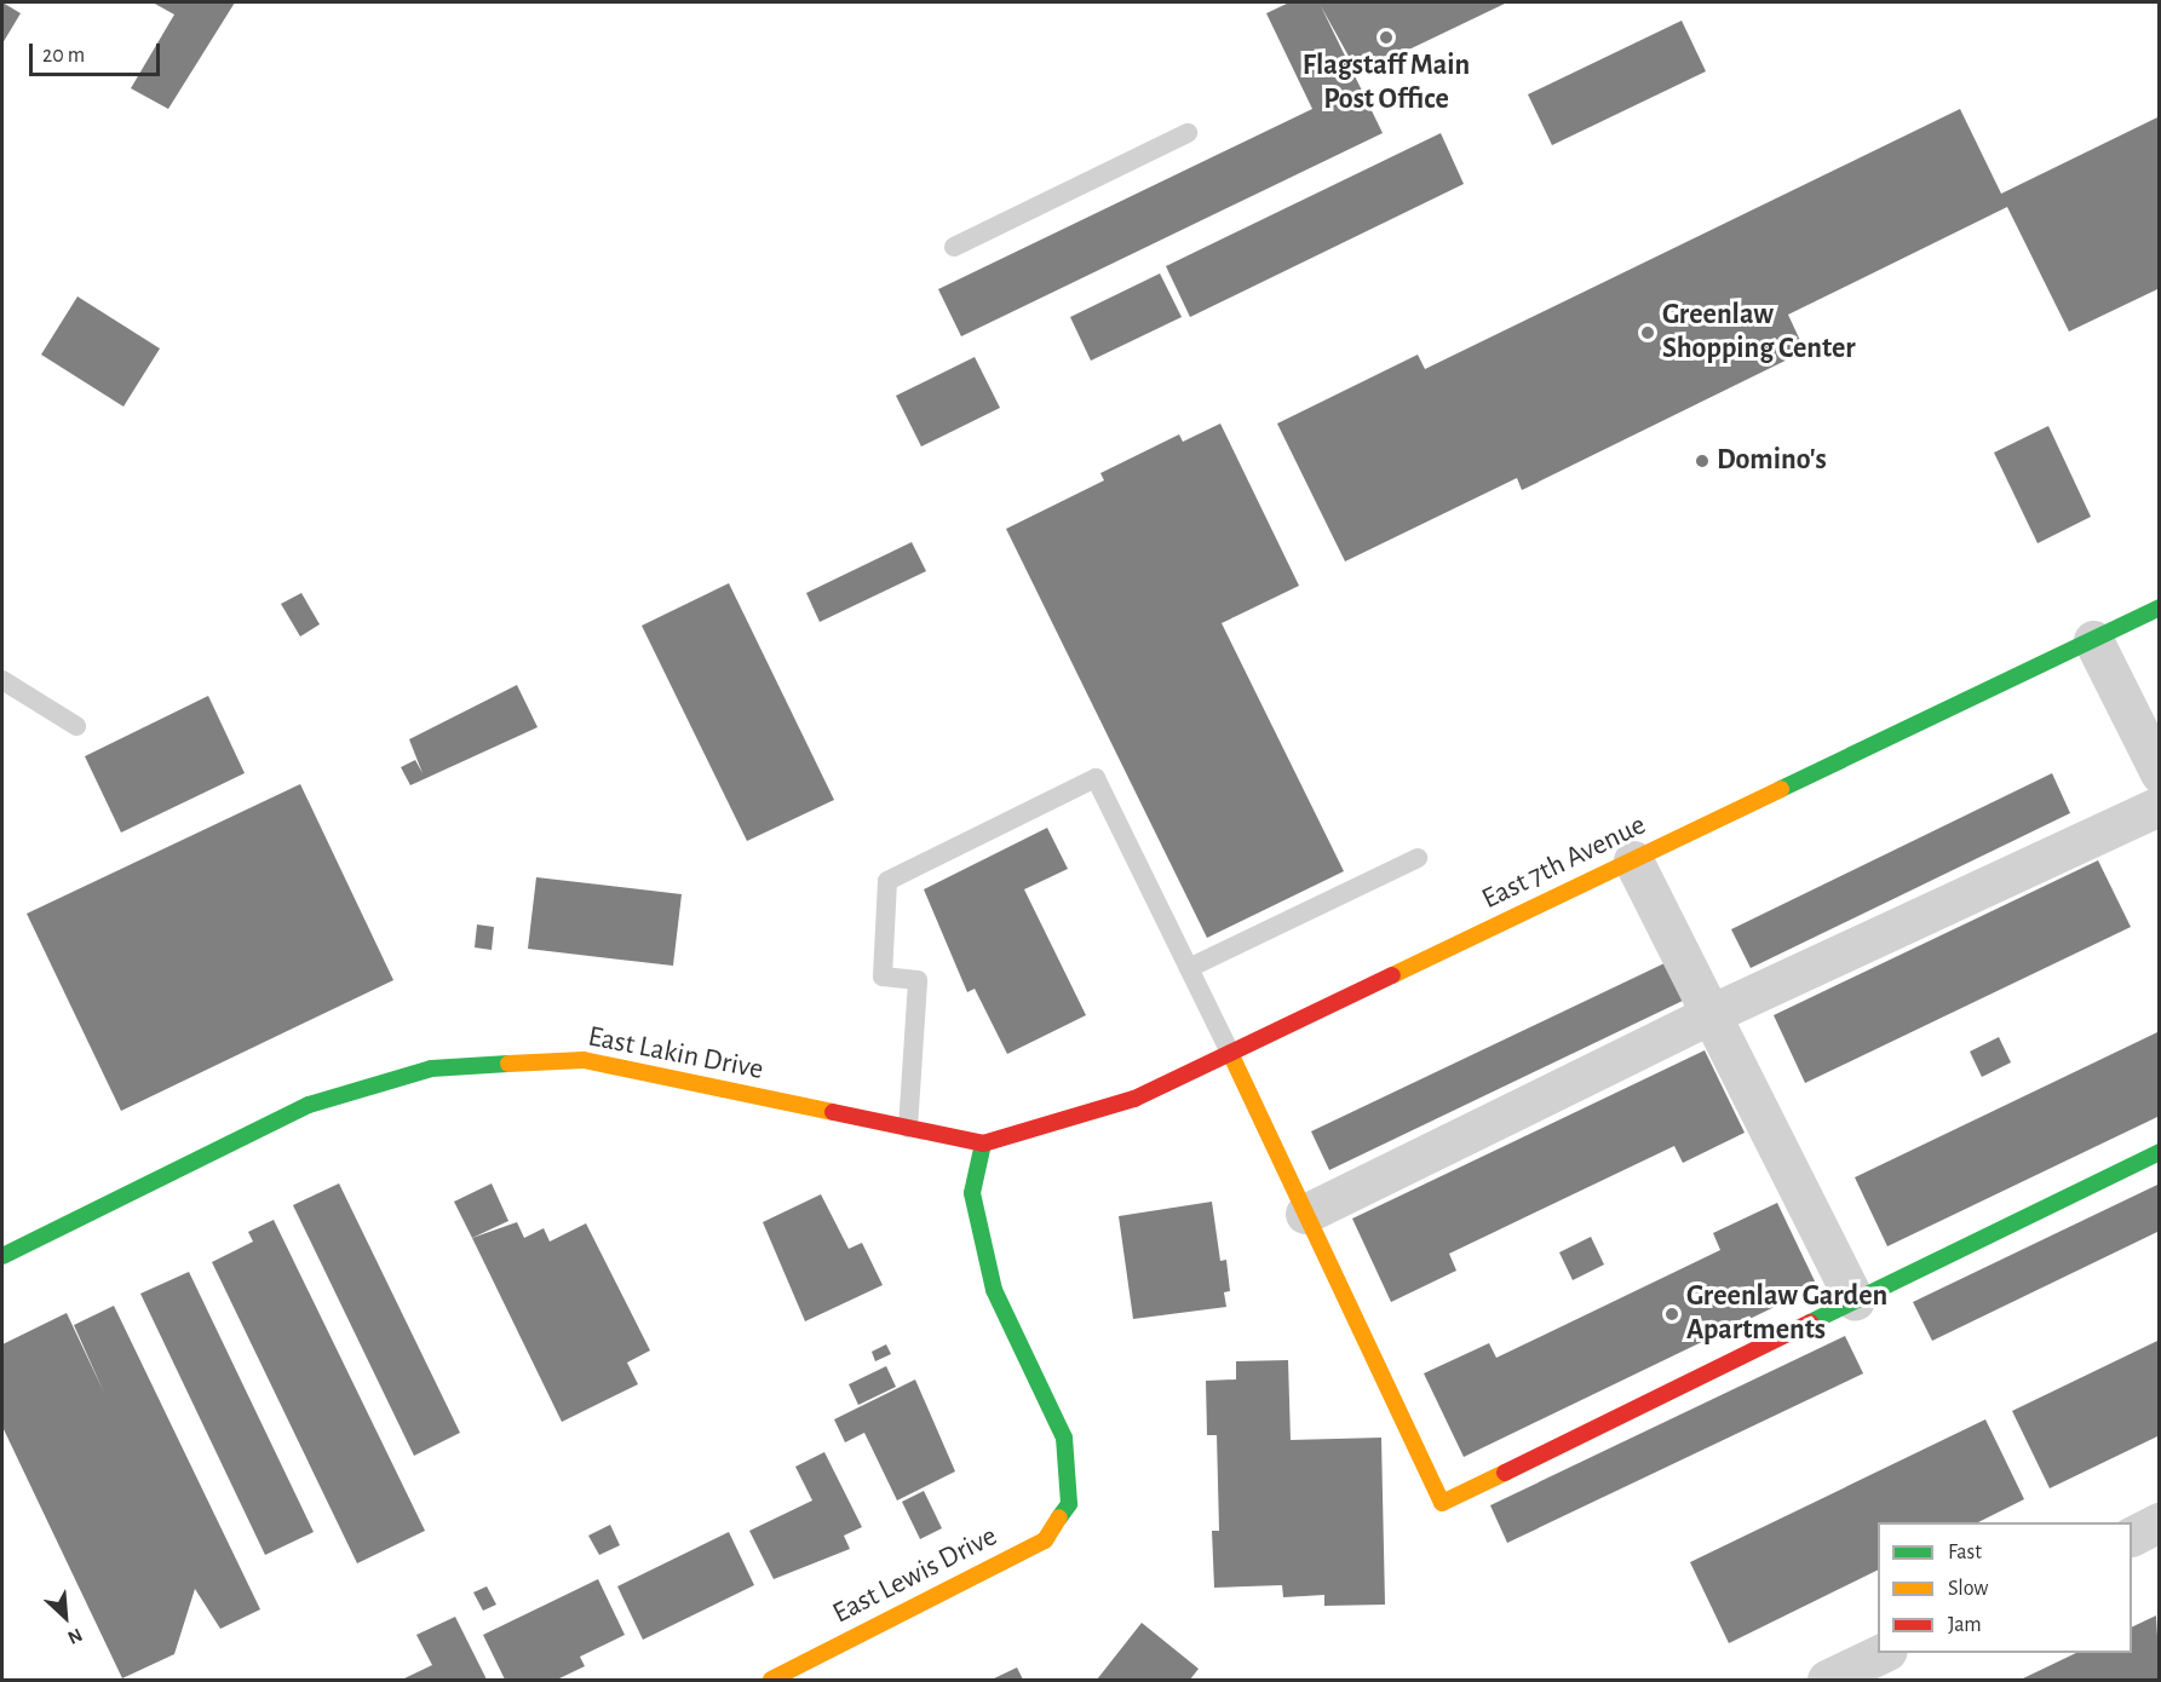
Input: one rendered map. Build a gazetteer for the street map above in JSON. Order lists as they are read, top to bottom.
{
  "streets": {
    "street": ["East 7th Avenue", "East Lakin Drive", "East Lewis Drive"]
  },
  "crossings": [
    ["East 7th Avenue", "East Lakin Drive"],
    ["East 7th Avenue", "East Lewis Drive"],
    ["East Lakin Drive", "East Lewis Drive"]
  ],
  "places": [
    "Flagstaff Main Post Office",
    "Greenlaw Shopping Center",
    "Domino's",
    "Greenlaw Garden Apartments"
  ],
  "legend": ["Fast", "Slow", "Jam"],
  "scale_bar": "20 m",
  "north": "bottom right"
}
